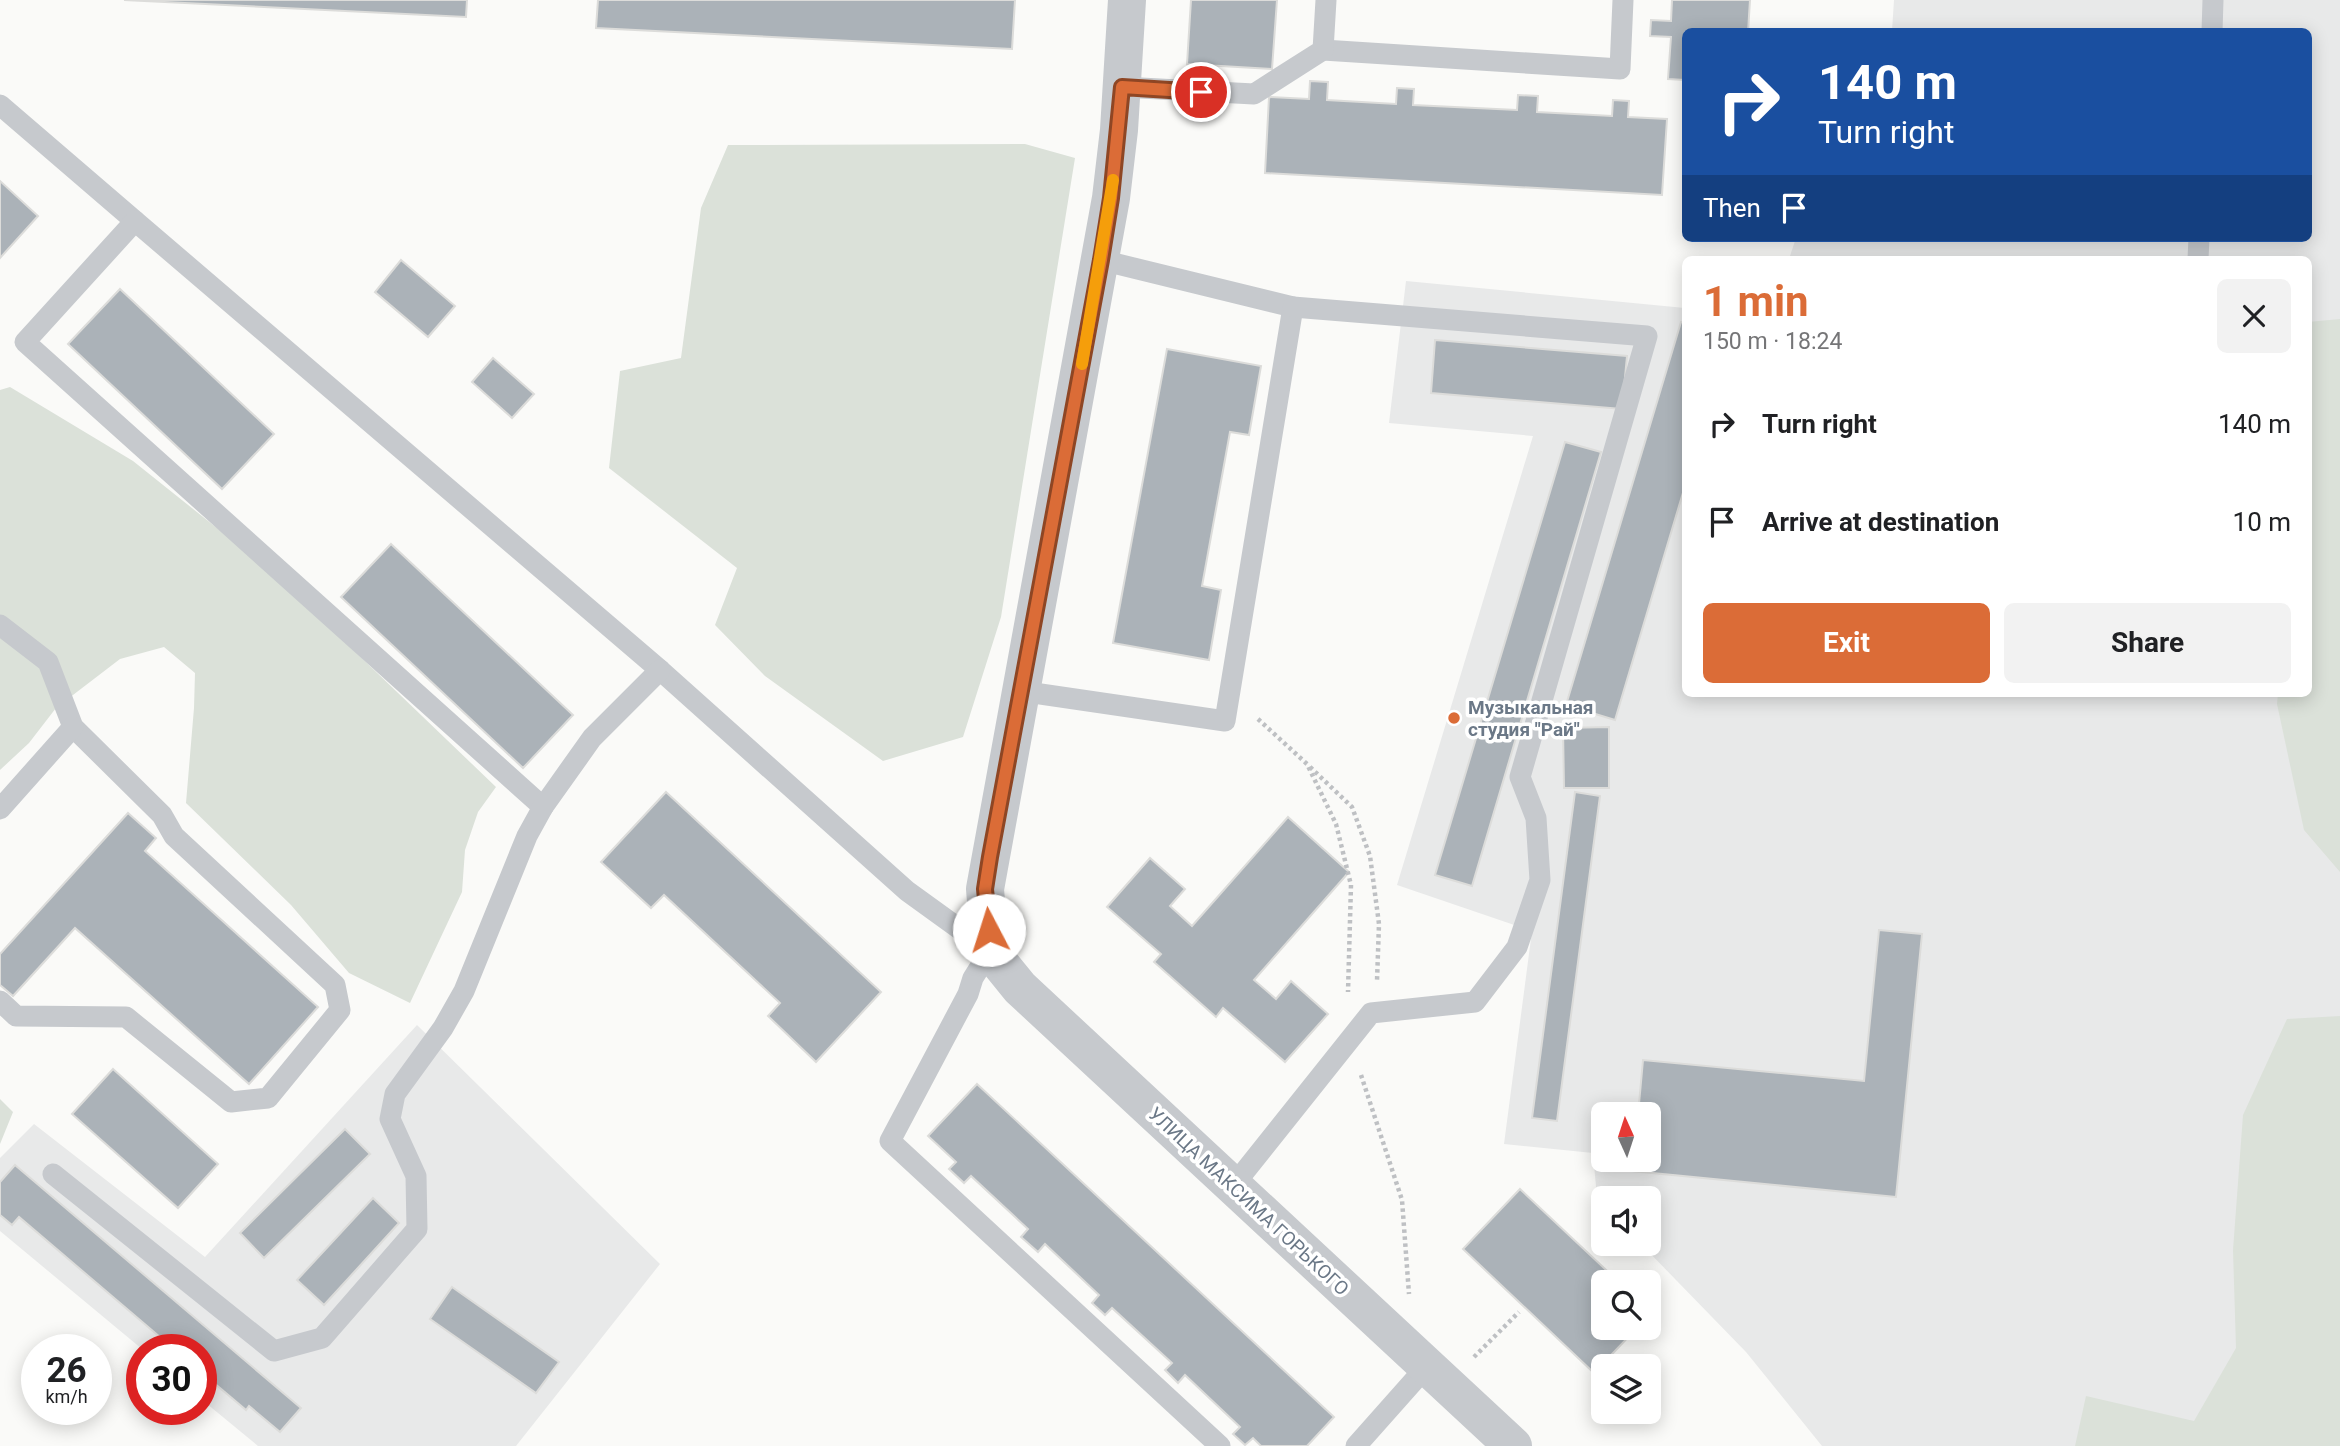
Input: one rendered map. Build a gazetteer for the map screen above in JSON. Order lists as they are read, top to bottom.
{
  "streets": {
    "street": ["УЛИЦА МАКСИМА ГОРЬКОГО"]
  },
  "places": ["Музыкальная студия \"Рай\""],
  "north": "top",
  "page": {
    "turn": ["140 m", "Turn right"],
    "then": "Then",
    "heading": ["1 min", "150 m · 18:24"],
    "list": [
      {
        "name": "Turn right",
        "value": "140 m"
      },
      {
        "name": "Arrive at destination",
        "value": "10 m"
      }
    ],
    "buttons": ["Exit", "Share"],
    "speed": "26 km/h",
    "limit": "30"
  }
}
